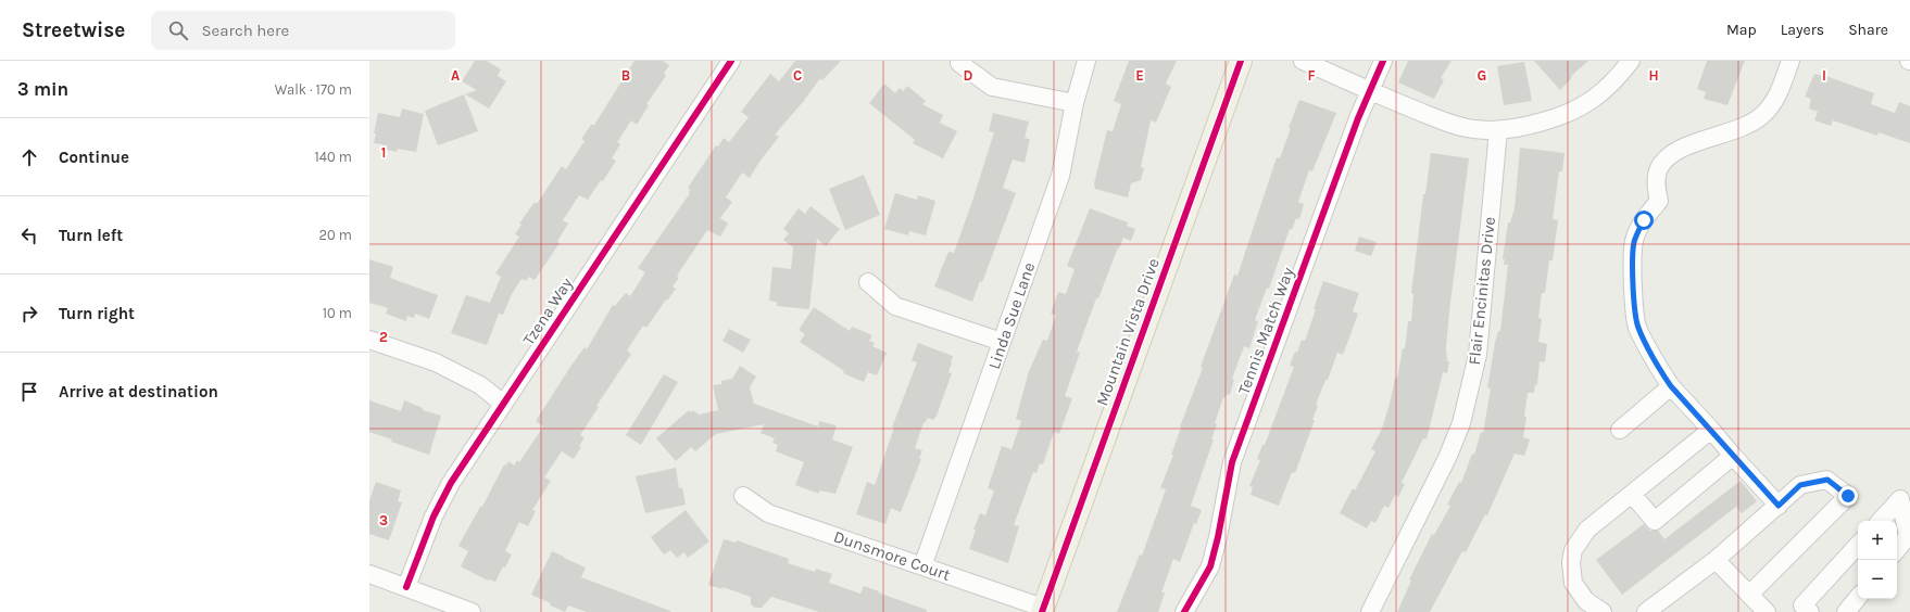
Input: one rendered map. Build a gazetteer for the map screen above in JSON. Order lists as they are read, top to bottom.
{
  "streets": {
    "main road": ["Mountain Vista Drive"],
    "street": [
      "Flair Encinitas Drive",
      "Tzena Way",
      "Linda Sue Lane",
      "Tennis Match Way",
      "Dunsmore Court"
    ]
  },
  "crossings": [
    ["Linda Sue Lane", "Dunsmore Court"],
    ["Mountain Vista Drive", "Dunsmore Court"]
  ],
  "page": {
    "header": "Streetwise",
    "search": "Search here",
    "nav": ["Map", "Layers", "Share"],
    "heading": ["3 min", "Walk · 170 m"],
    "list": [
      ["Continue", "140 m"],
      ["Turn left", "20 m"],
      ["Turn right", "10 m"],
      "Arrive at destination"
    ],
    "map_buttons": ["+", "−"]
  },
  "grid": {
    "columns": [
      "A",
      "B",
      "C",
      "D",
      "E",
      "F",
      "G",
      "H",
      "I"
    ],
    "rows": ["1", "2", "3"]
  }
}
